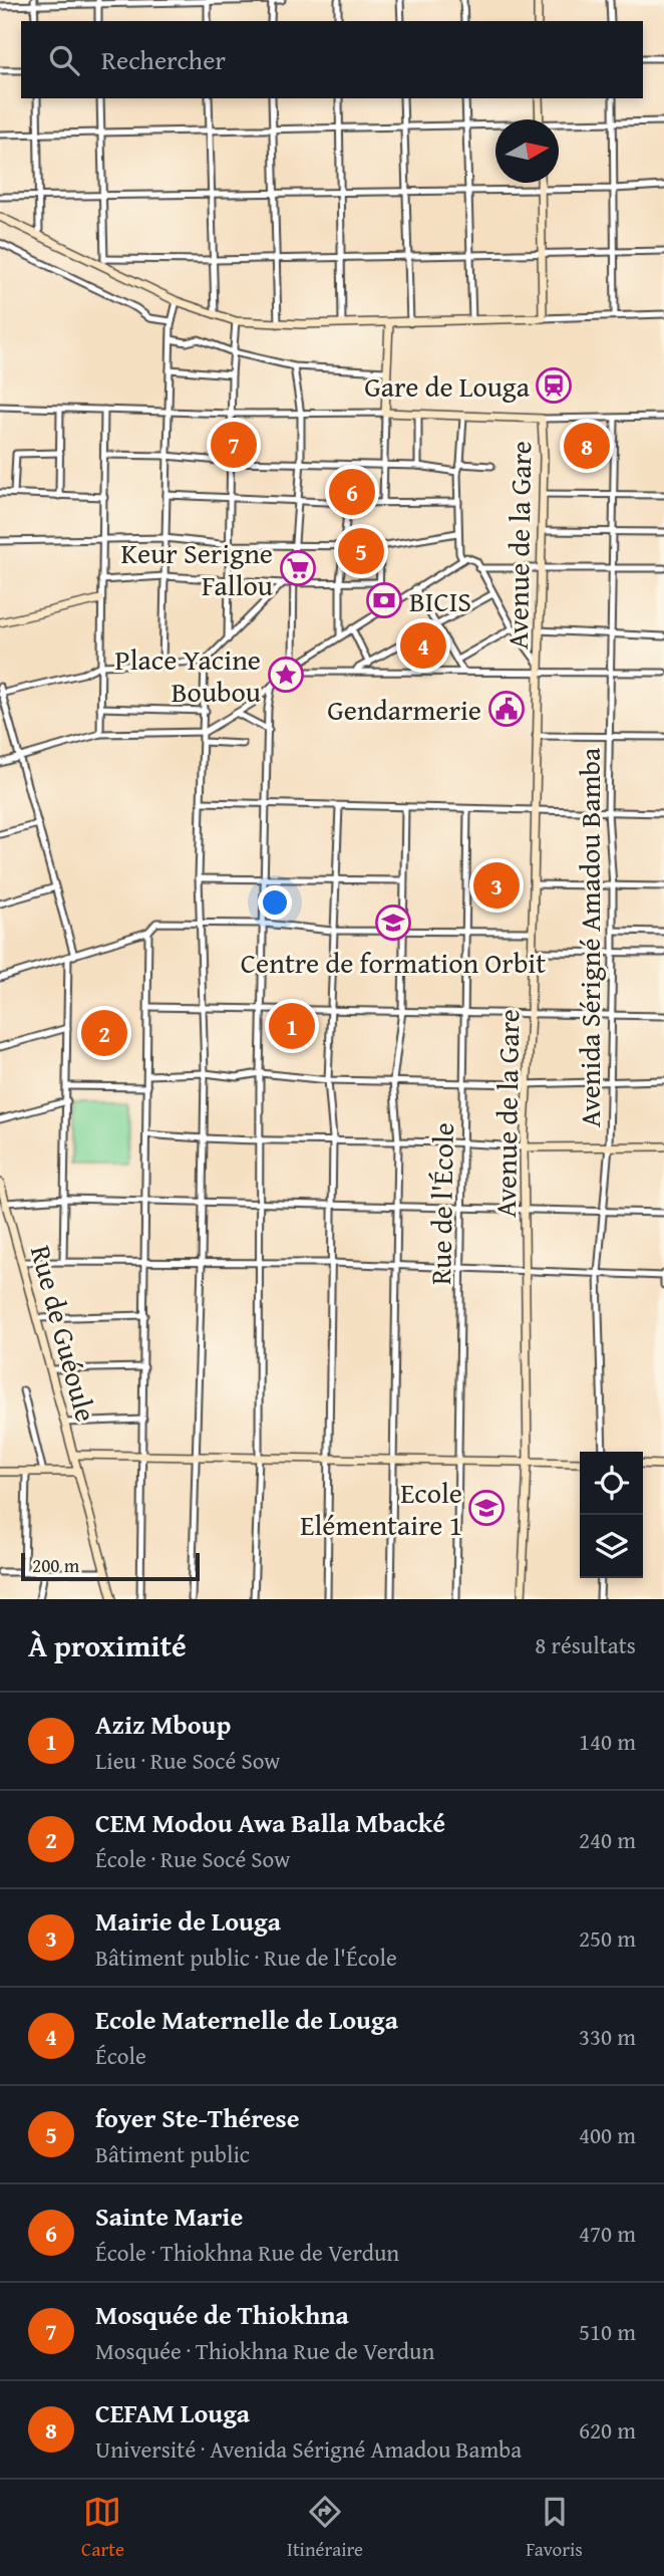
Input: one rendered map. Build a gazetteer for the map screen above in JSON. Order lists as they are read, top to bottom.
{
  "streets": {
    "street": [
      "Avenue de la Gare",
      "Avenida Sérigné Amadou Bamba",
      "Rue de l'École",
      "Rue de Guéoule"
    ]
  },
  "places": {
    "station": ["Gare de Louga"],
    "supermarket": ["Keur Serigne Fallou"],
    "bank": ["BICIS"],
    "place": ["Place Yacine Boubou"],
    "public building": ["Gendarmerie"],
    "school or university": ["Centre de formation Orbit", "Ecole Elémentaire 1"]
  },
  "scale_bar": "200 m",
  "north": "right",
  "page": {
    "search": "Rechercher",
    "pins": [
      "7",
      "8",
      "6",
      "5",
      "4",
      "3",
      "1",
      "2"
    ],
    "scale": "200 m",
    "heading": ["À proximité", "8 résultats"],
    "list": [
      {
        "mark": "1",
        "name": "Aziz Mboup",
        "note": "Lieu · Rue Socé Sow",
        "value": "140 m"
      },
      {
        "mark": "2",
        "name": "CEM Modou Awa Balla Mbacké",
        "note": "École · Rue Socé Sow",
        "value": "240 m"
      },
      {
        "mark": "3",
        "name": "Mairie de Louga",
        "note": "Bâtiment public · Rue de l'École",
        "value": "250 m"
      },
      {
        "mark": "4",
        "name": "Ecole Maternelle de Louga",
        "note": "École",
        "value": "330 m"
      },
      {
        "mark": "5",
        "name": "foyer Ste-Thérese",
        "note": "Bâtiment public",
        "value": "400 m"
      },
      {
        "mark": "6",
        "name": "Sainte Marie",
        "note": "École · Thiokhna Rue de Verdun",
        "value": "470 m"
      },
      {
        "mark": "7",
        "name": "Mosquée de Thiokhna",
        "note": "Mosquée · Thiokhna Rue de Verdun",
        "value": "510 m"
      },
      {
        "mark": "8",
        "name": "CEFAM Louga",
        "note": "Université · Avenida Sérigné Amadou Bamba",
        "value": "620 m"
      }
    ],
    "nav": ["Carte", "Itinéraire", "Favoris"]
  }
}
